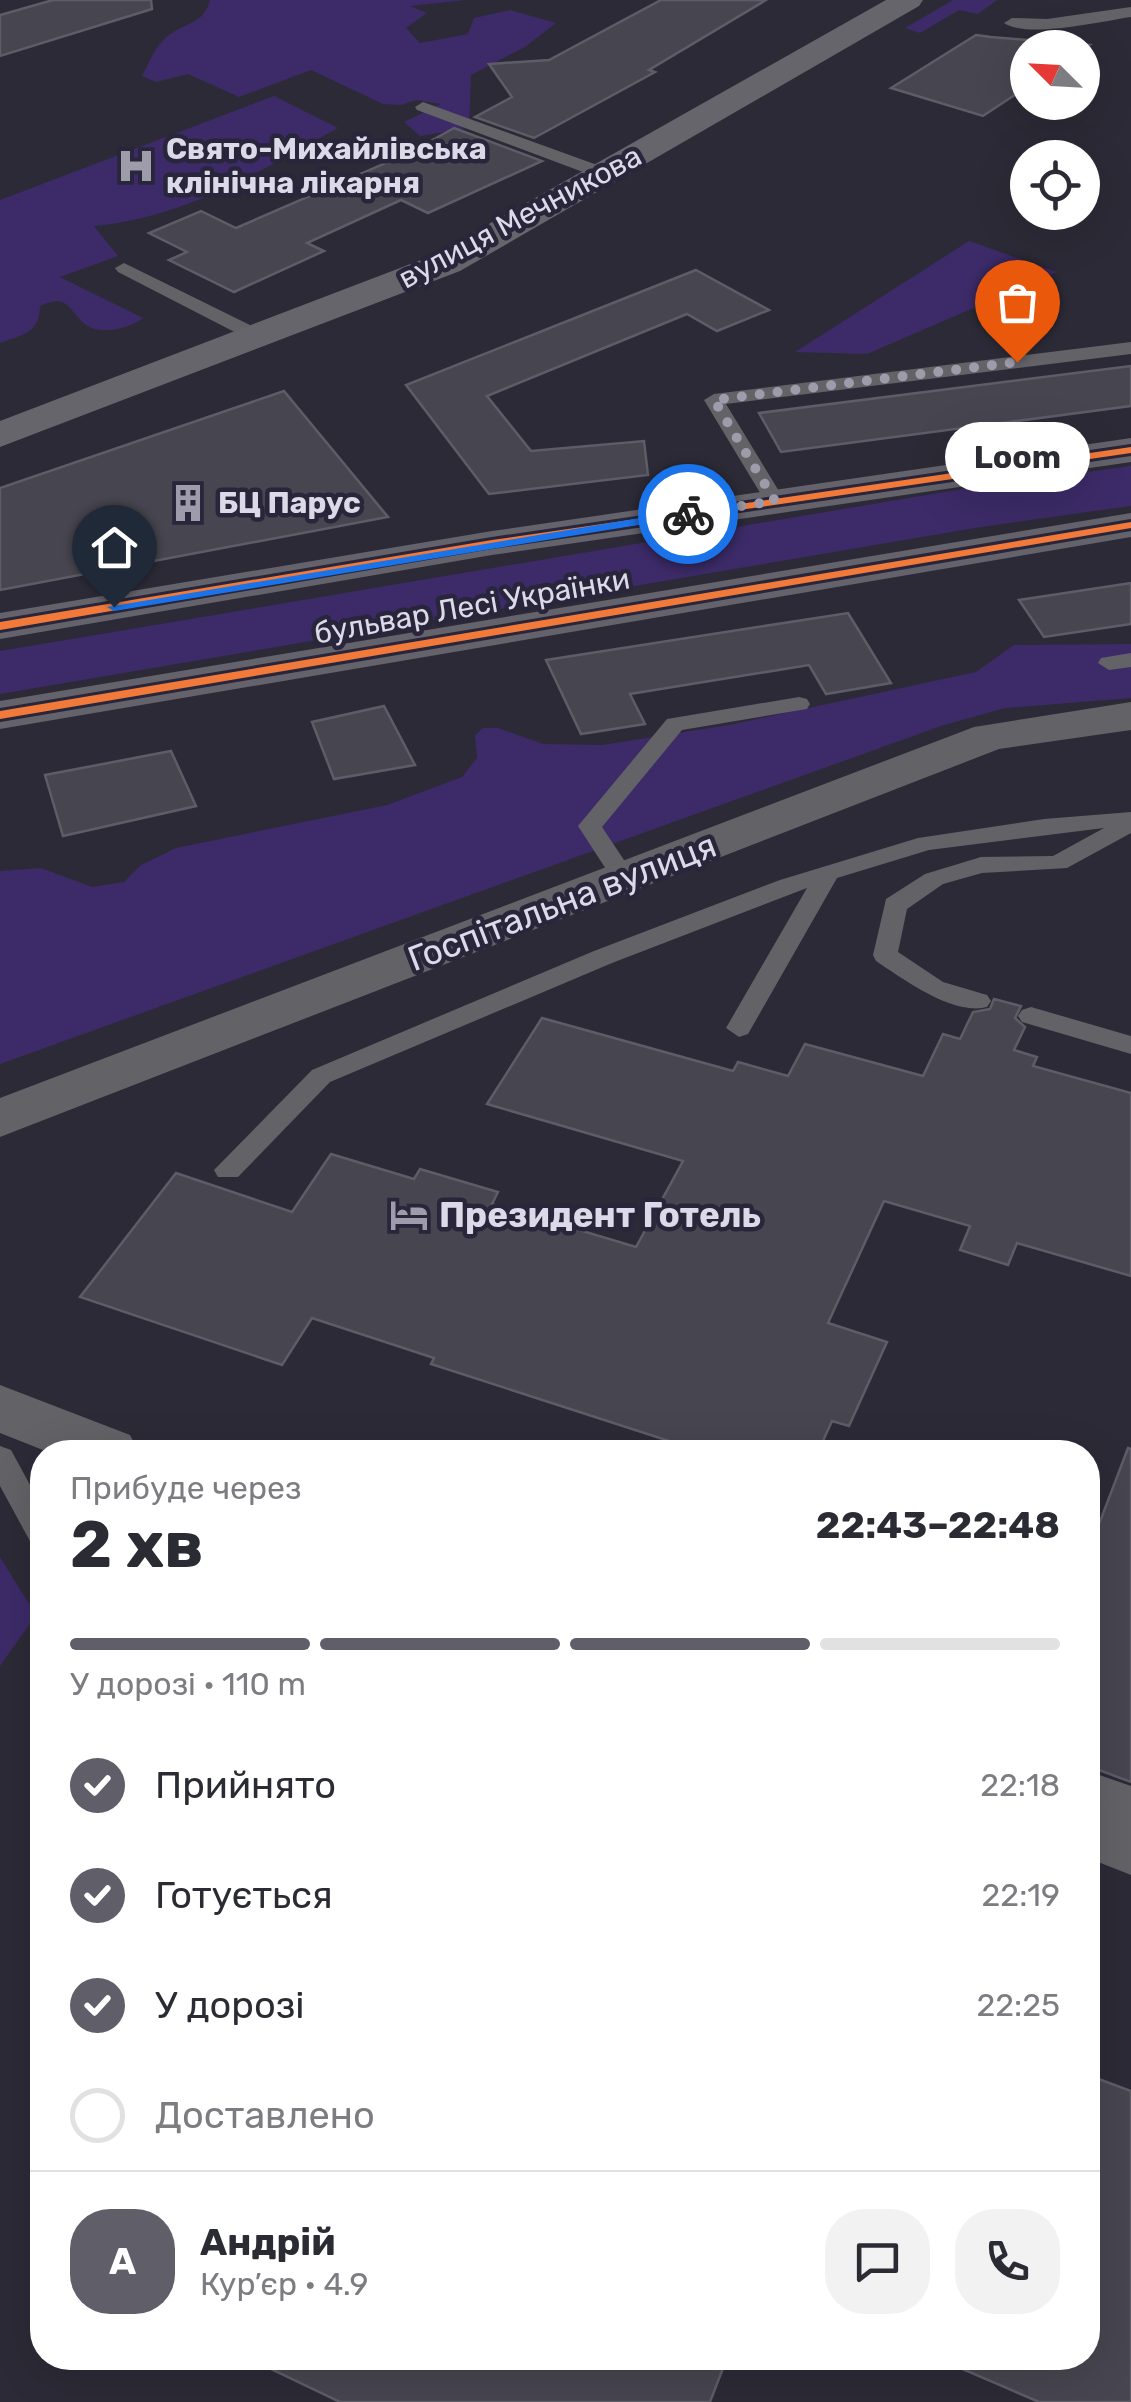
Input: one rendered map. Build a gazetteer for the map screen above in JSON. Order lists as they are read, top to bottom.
{
  "streets": {
    "main road": ["бульвар Лесі Українки"],
    "street": ["вулиця Мечникова", "Госпітальна вулиця"]
  },
  "places": {
    "hospital": ["Свято-Михайлівська клінічна лікарня"],
    "other": ["Loom"],
    "building": ["БЦ Парус"],
    "hotel": ["Президент Готель"]
  },
  "north": "top left",
  "page": {
    "bubble": "Loom",
    "heading": ["2 хв", "Прибуде через", "22:43–22:48"],
    "panel": ["Андрій", "Кур’єр · 4.9"],
    "bar": "У дорозі · 110 m",
    "list": [
      ["Прийнято", "22:18"],
      ["Готується", "22:19"],
      ["У дорозі", "22:25"],
      "Доставлено"
    ],
    "round": "А"
  }
}
